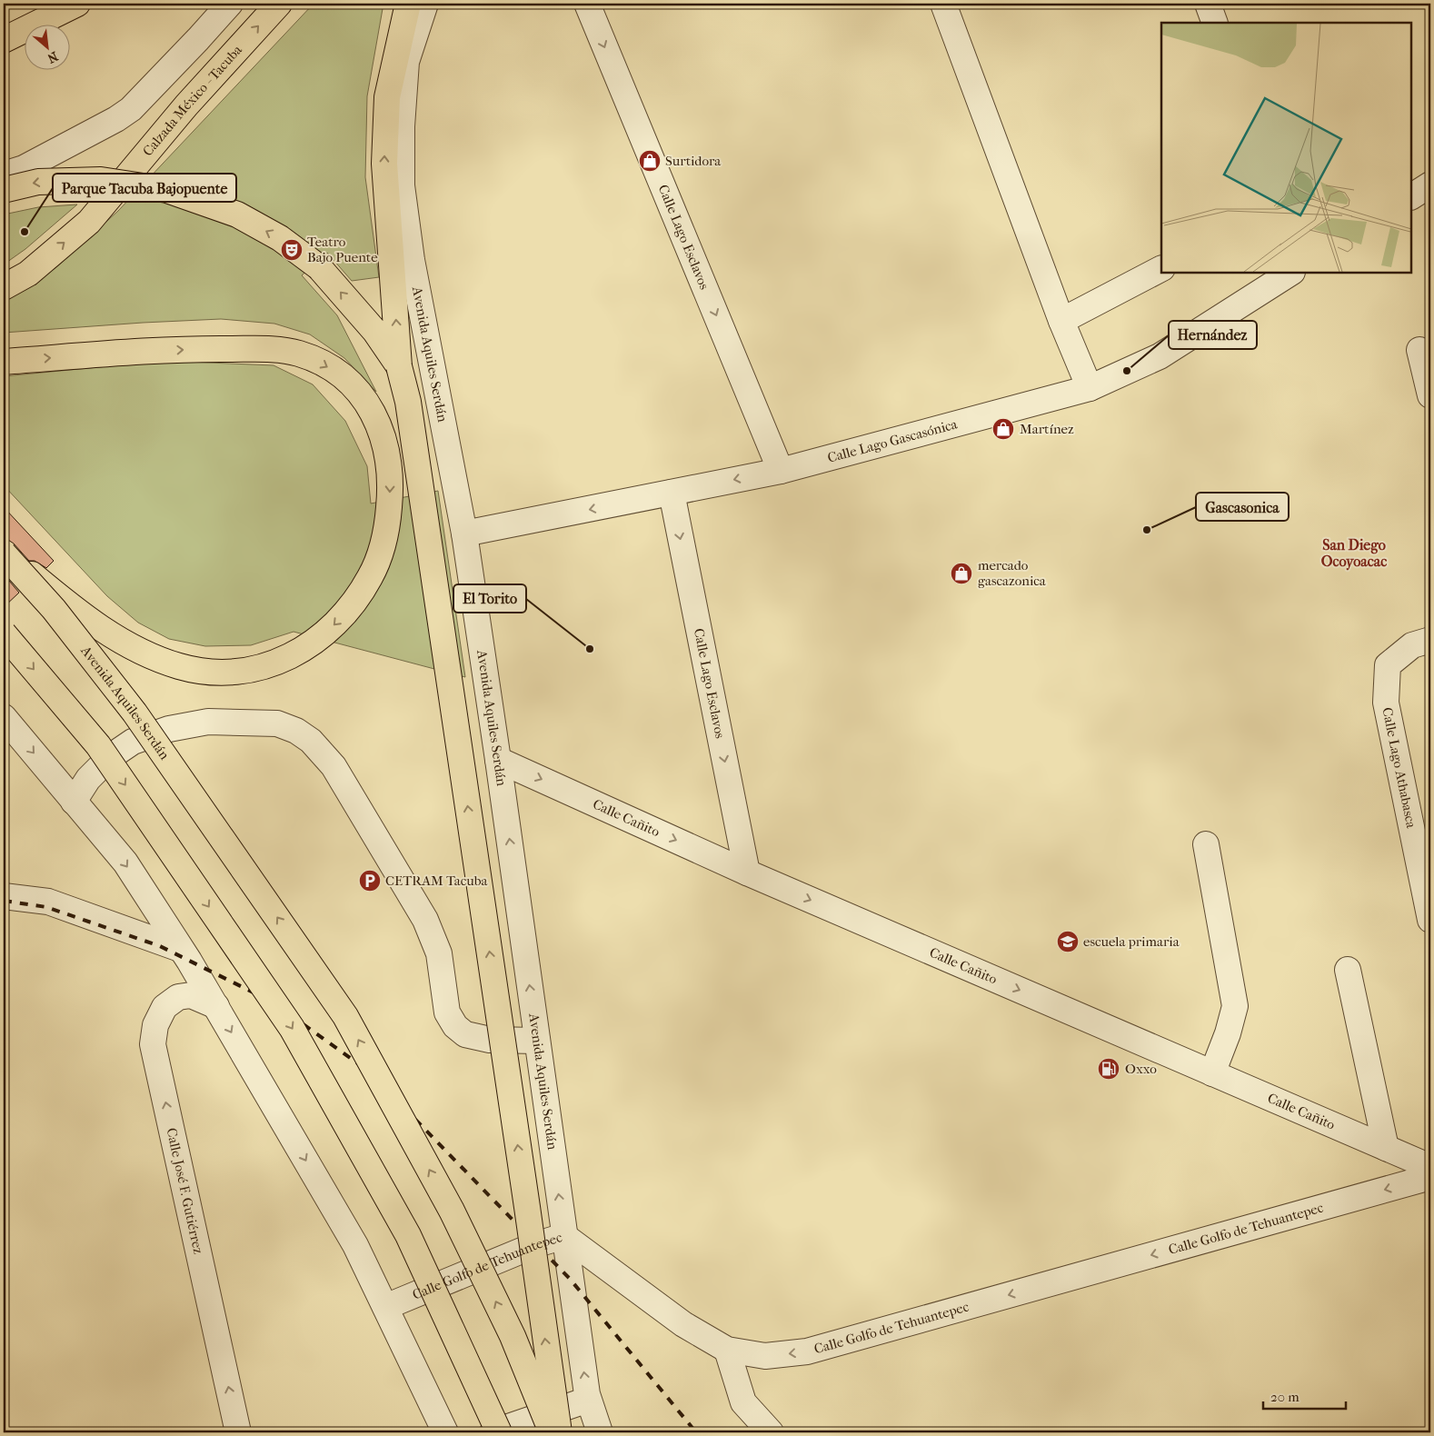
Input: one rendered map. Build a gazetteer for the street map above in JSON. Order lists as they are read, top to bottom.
{
  "streets": {
    "main road": ["Calzada México - Tacuba", "Avenida Aquiles Serdán"],
    "street": [
      "Calle Lago Esclavos",
      "Calle Lago Gascasónica",
      "Calle Lago Athabasca",
      "Calle Cañito",
      "Calle José F. Gutiérrez",
      "Calle Golfo de Tehuantepec"
    ]
  },
  "crossings": [
    ["Calle Lago Esclavos", "Calle Lago Gascasónica"],
    ["Calle Lago Esclavos", "Calle Cañito"],
    ["Avenida Aquiles Serdán", "Calle Lago Gascasónica"],
    ["Avenida Aquiles Serdán", "Calle Cañito"],
    ["Avenida Aquiles Serdán", "Calle Golfo de Tehuantepec"]
  ],
  "one_way": [
    "Calzada México - Tacuba",
    "Calle Lago Esclavos",
    "Calle Lago Gascasónica",
    "Calle Cañito",
    "Calle José F. Gutiérrez",
    "Calle Golfo de Tehuantepec"
  ],
  "districts": ["San Diego Ocoyoacac"],
  "places": {
    "shop": ["Surtidora", "Martínez", "mercado gascazonica"],
    "other": [
      "Parque Tacuba Bajopuente",
      "Hernández",
      "Gascasonica",
      "El Torito"
    ],
    "theatre": ["Teatro Bajo Puente"],
    "parking": ["CETRAM Tacuba"],
    "school or university": ["escuela primaria"],
    "fuel station": ["Oxxo"]
  },
  "scale_bar": "20 m",
  "north": "bottom right"
}
